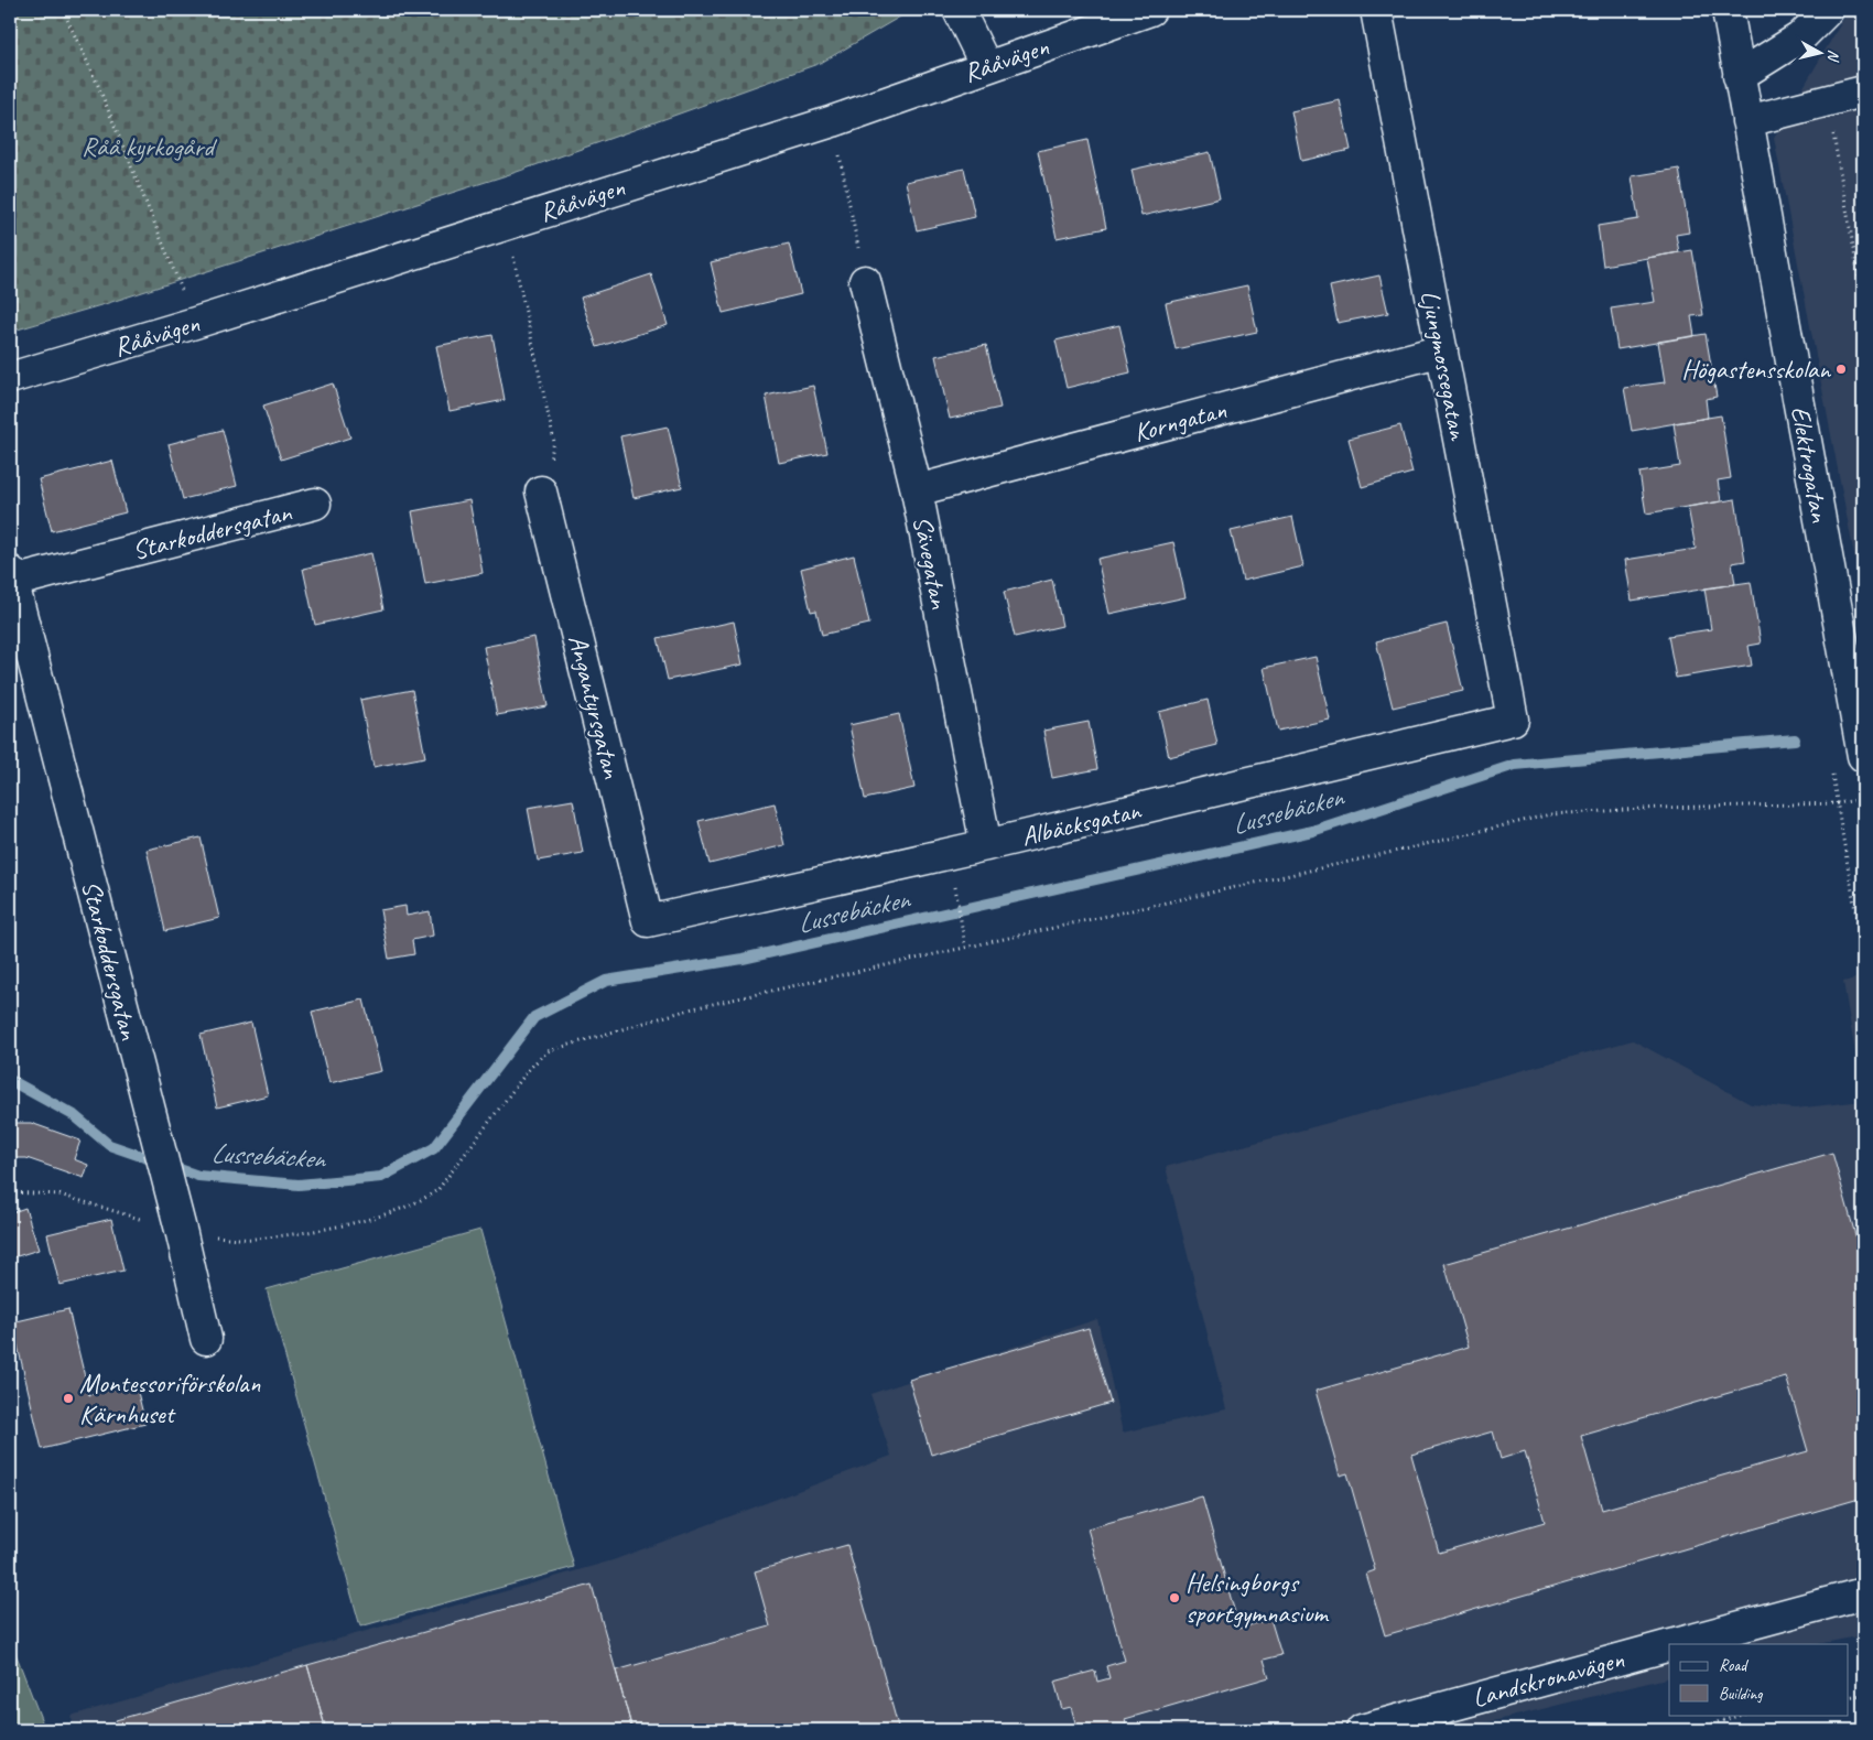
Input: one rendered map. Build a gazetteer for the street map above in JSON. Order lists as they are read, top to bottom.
{
  "streets": {
    "street": [
      "Rååvägen",
      "Ljungmossegatan",
      "Korngatan",
      "Elektrogatan",
      "Starkoddersgatan",
      "Sävegatan",
      "Angantyrsgatan",
      "Albäcksgatan",
      "Landskronavägen"
    ]
  },
  "crossings": [
    ["Ljungmossegatan", "Korngatan"],
    ["Ljungmossegatan", "Albäcksgatan"],
    ["Korngatan", "Sävegatan"],
    ["Sävegatan", "Albäcksgatan"],
    ["Angantyrsgatan", "Albäcksgatan"]
  ],
  "water": ["Lussebäcken"],
  "parks": ["Råå kyrkogård"],
  "places": ["Högastensskolan", "Montessoriförskolan Kärnhuset", "Helsingborgs sportgymnasium"],
  "legend": ["Road", "Building"],
  "north": "right"
}
